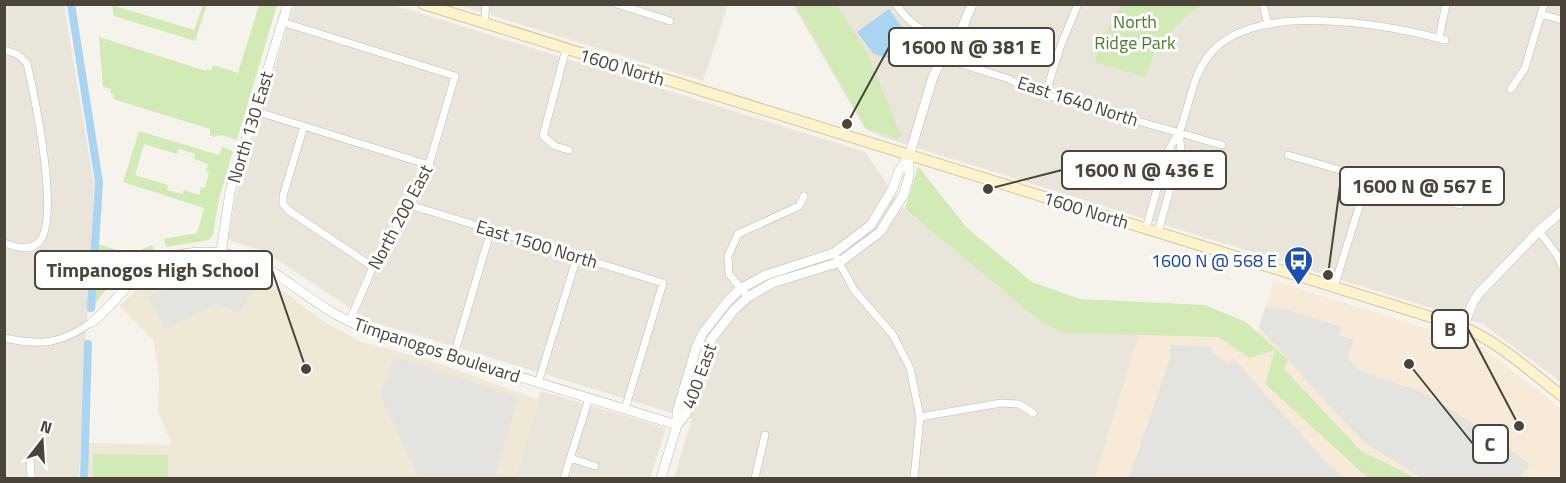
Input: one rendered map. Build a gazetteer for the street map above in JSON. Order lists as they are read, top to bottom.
{
  "streets": {
    "main road": ["1600 North"],
    "street": [
      "East 1640 North",
      "North 130 East",
      "North 200 East",
      "East 1500 North",
      "Timpanogos Boulevard",
      "400 East"
    ]
  },
  "crossings": [
    ["1600 North", "400 East"],
    ["East 1640 North", "400 East"],
    ["North 130 East", "North 200 East"],
    ["North 130 East", "Timpanogos Boulevard"],
    ["North 200 East", "East 1500 North"],
    ["North 200 East", "Timpanogos Boulevard"],
    ["East 1500 North", "Timpanogos Boulevard"],
    ["Timpanogos Boulevard", "400 East"]
  ],
  "parks": ["North Ridge Park"],
  "places": {
    "other": [
      "1600 N @ 381 E",
      "1600 N @ 436 E",
      "1600 N @ 567 E",
      "C",
      "Timpanogos High School",
      "B"
    ],
    "bus stop": ["1600 N @ 568 E"]
  },
  "north": "top"
}
